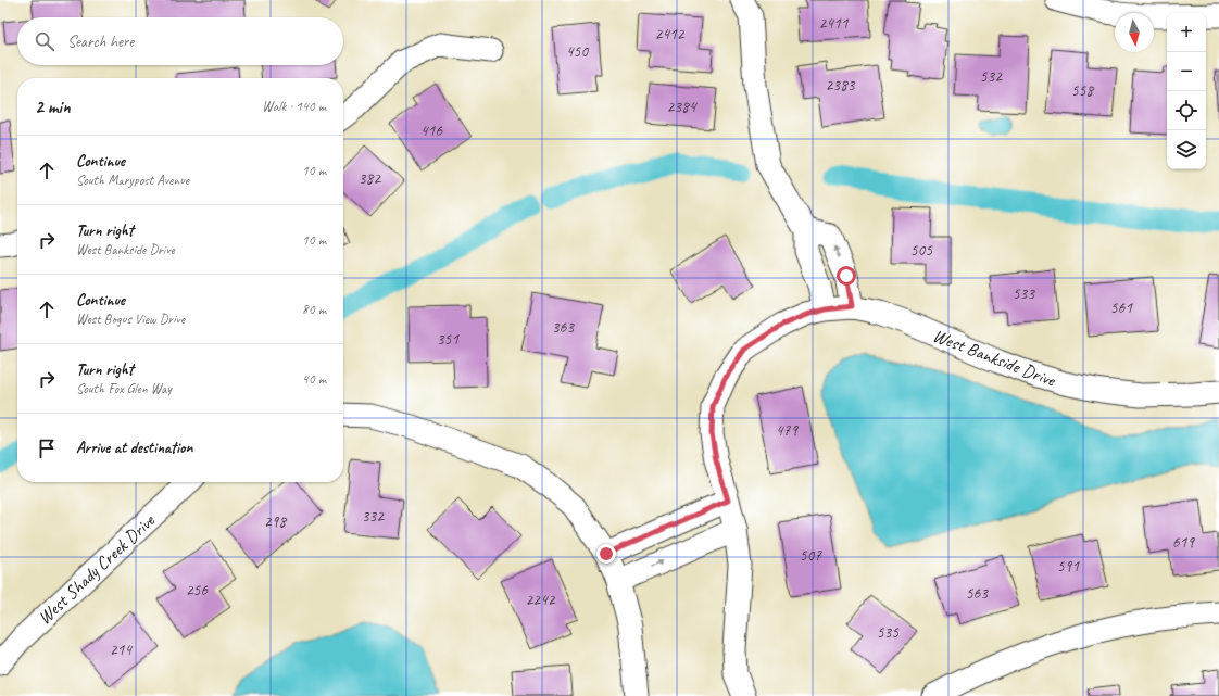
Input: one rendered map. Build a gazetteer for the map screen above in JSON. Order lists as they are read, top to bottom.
{
  "streets": {
    "street": ["West Bankside Drive", "West Shady Creek Drive"]
  },
  "house_numbers": [
    "2411",
    "2412",
    "450",
    "532",
    "2383",
    "558",
    "2384",
    "416",
    "382",
    "505",
    "533",
    "561",
    "363",
    "351",
    "479",
    "332",
    "298",
    "619",
    "507",
    "591",
    "256",
    "563",
    "2242",
    "535",
    "214"
  ],
  "north": "bottom",
  "page": {
    "map_buttons": ["+", "−"],
    "search": "Search here",
    "heading": ["2 min", "Walk · 140 m"],
    "list": [
      ["Continue", "South Marypost Avenue", "10 m"],
      ["Turn right", "West Bankside Drive", "10 m"],
      ["Continue", "West Bogus View Drive", "80 m"],
      ["Turn right", "South Fox Glen Way", "40 m"],
      "Arrive at destination"
    ]
  }
}
